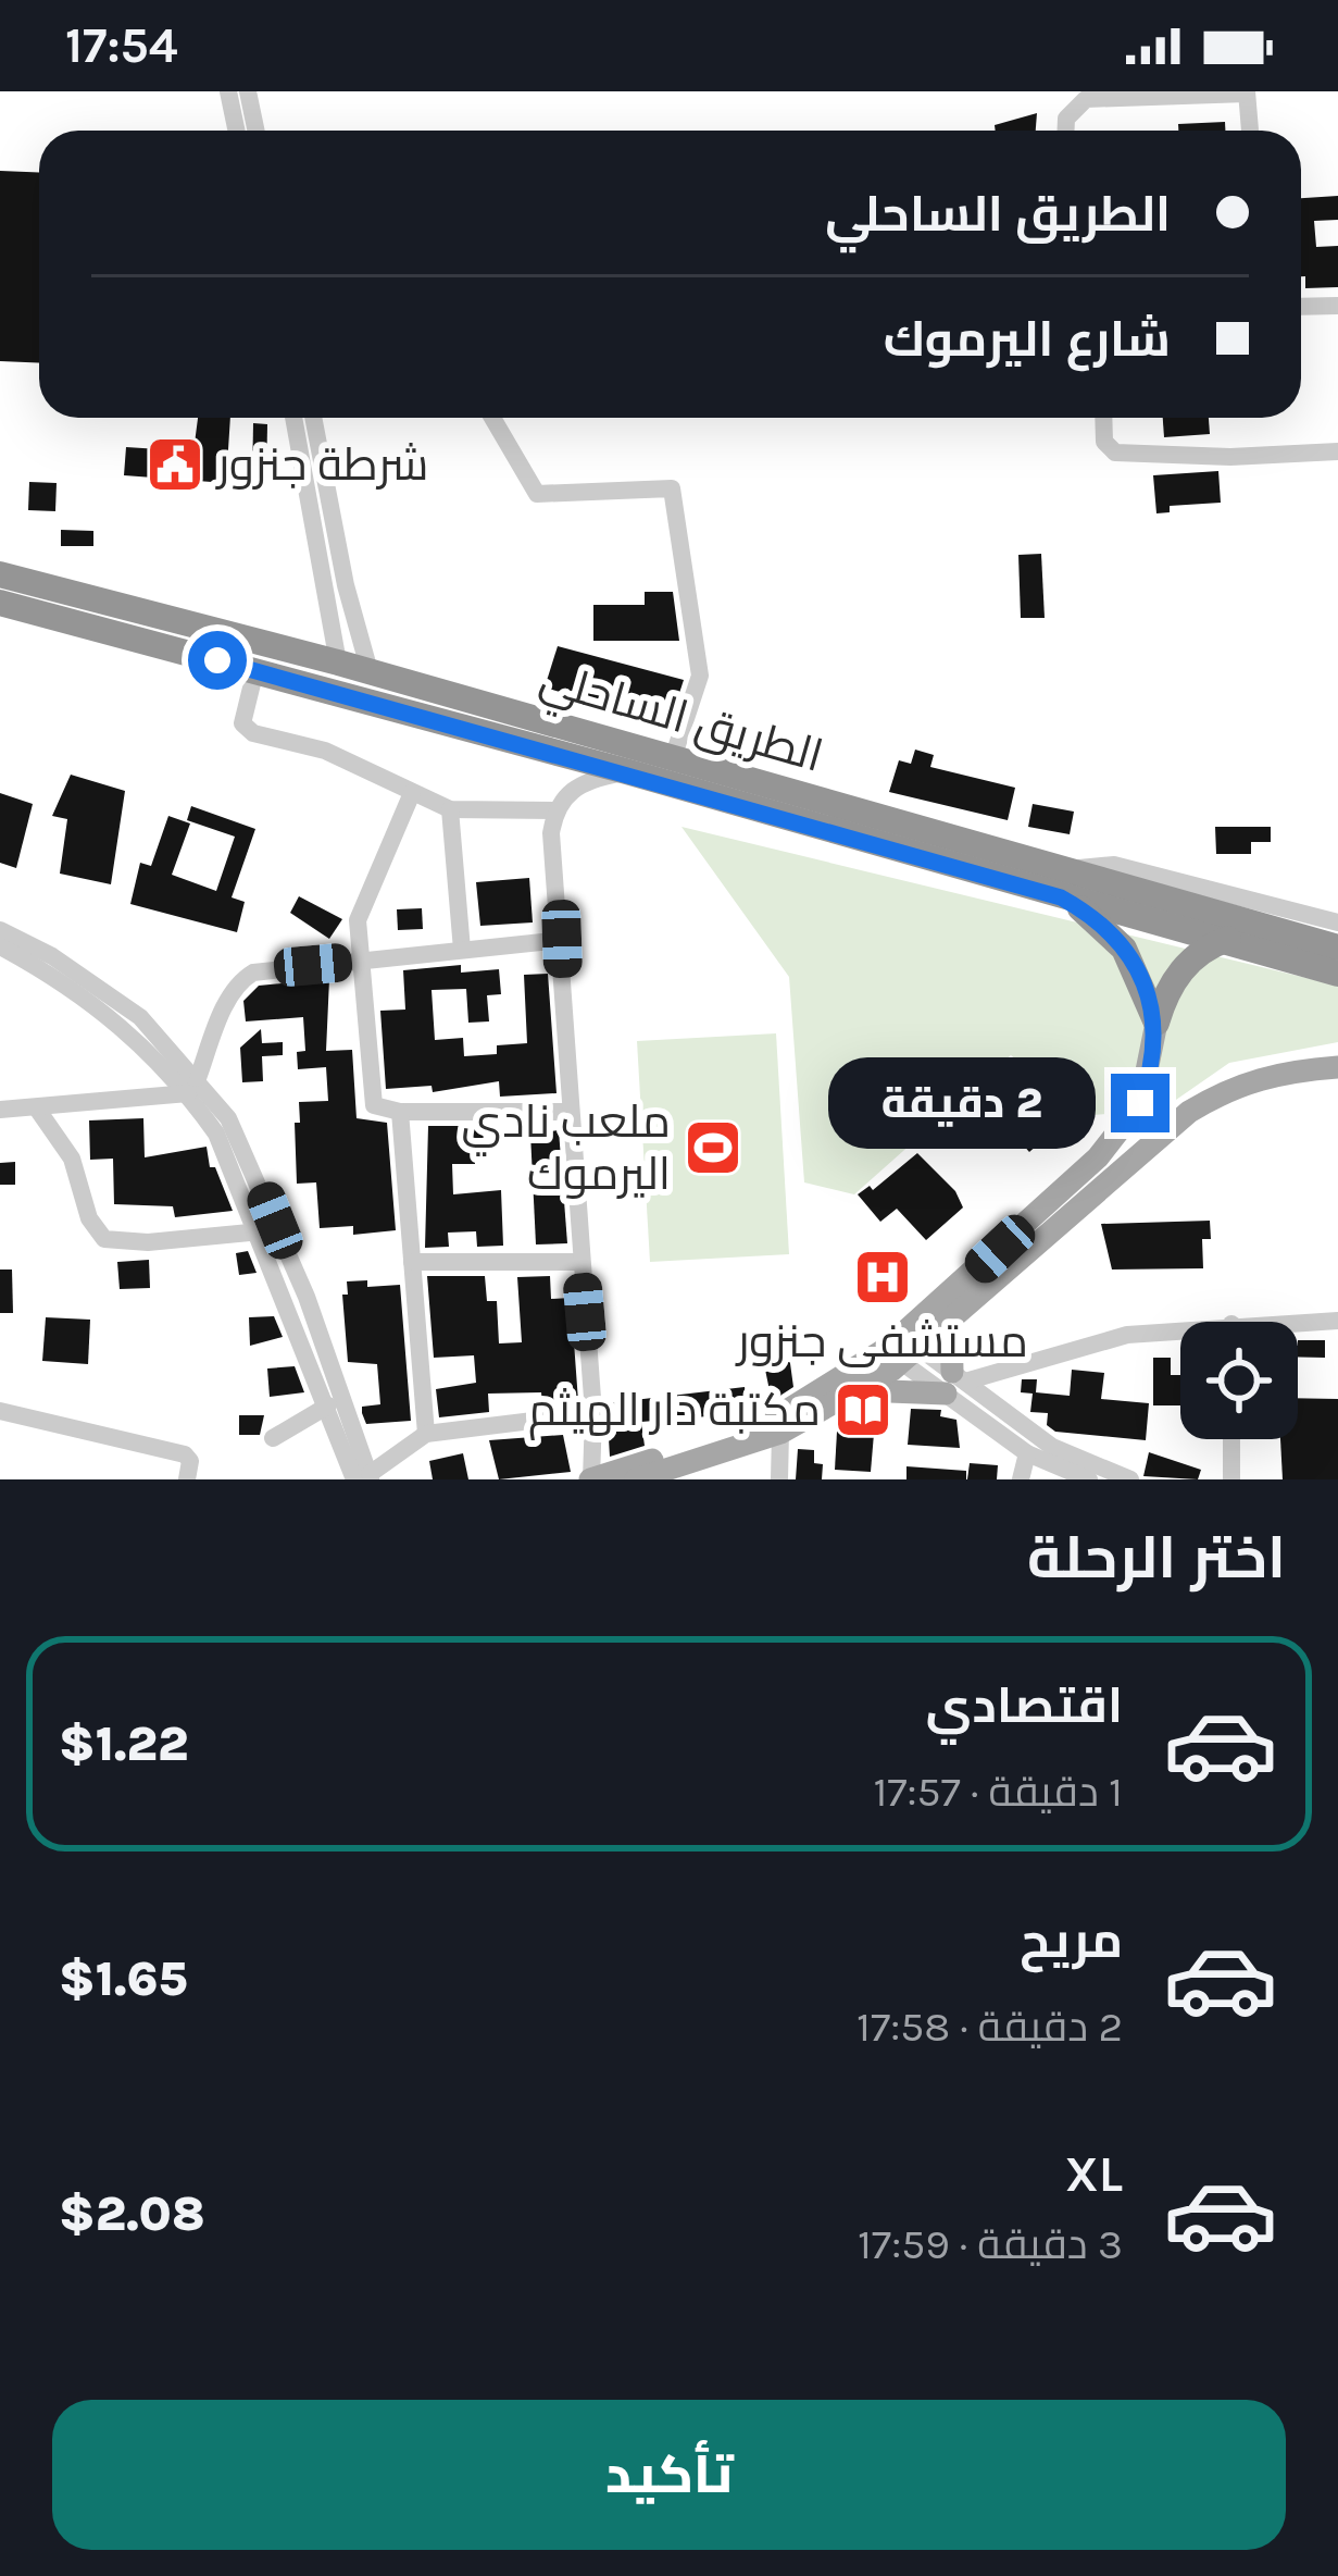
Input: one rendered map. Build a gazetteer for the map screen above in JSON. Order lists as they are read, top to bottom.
{
  "streets": {
    "highway": ["الطريق الساحلي"]
  },
  "places": {
    "public building": ["شرطة جنزور"],
    "sports": ["ملعب نادي اليرموك"],
    "hospital": ["مستشفى جنزور"],
    "library": ["مكتبة دار الهيثم"]
  },
  "page": {
    "status": "17:54",
    "banner": ["الطريق الساحلي", "شارع اليرموك"],
    "bubble": "2 دقيقة",
    "heading": "اختر الرحلة",
    "list": [
      {
        "name": "اقتصادي",
        "note": "1 دقيقة · 17:57",
        "value": "$1.22"
      },
      {
        "name": "مريح",
        "note": "2 دقيقة · 17:58",
        "value": "$1.65"
      },
      {
        "name": "XL",
        "note": "3 دقيقة · 17:59",
        "value": "$2.08"
      }
    ],
    "buttons": "تأكيد"
  }
}
